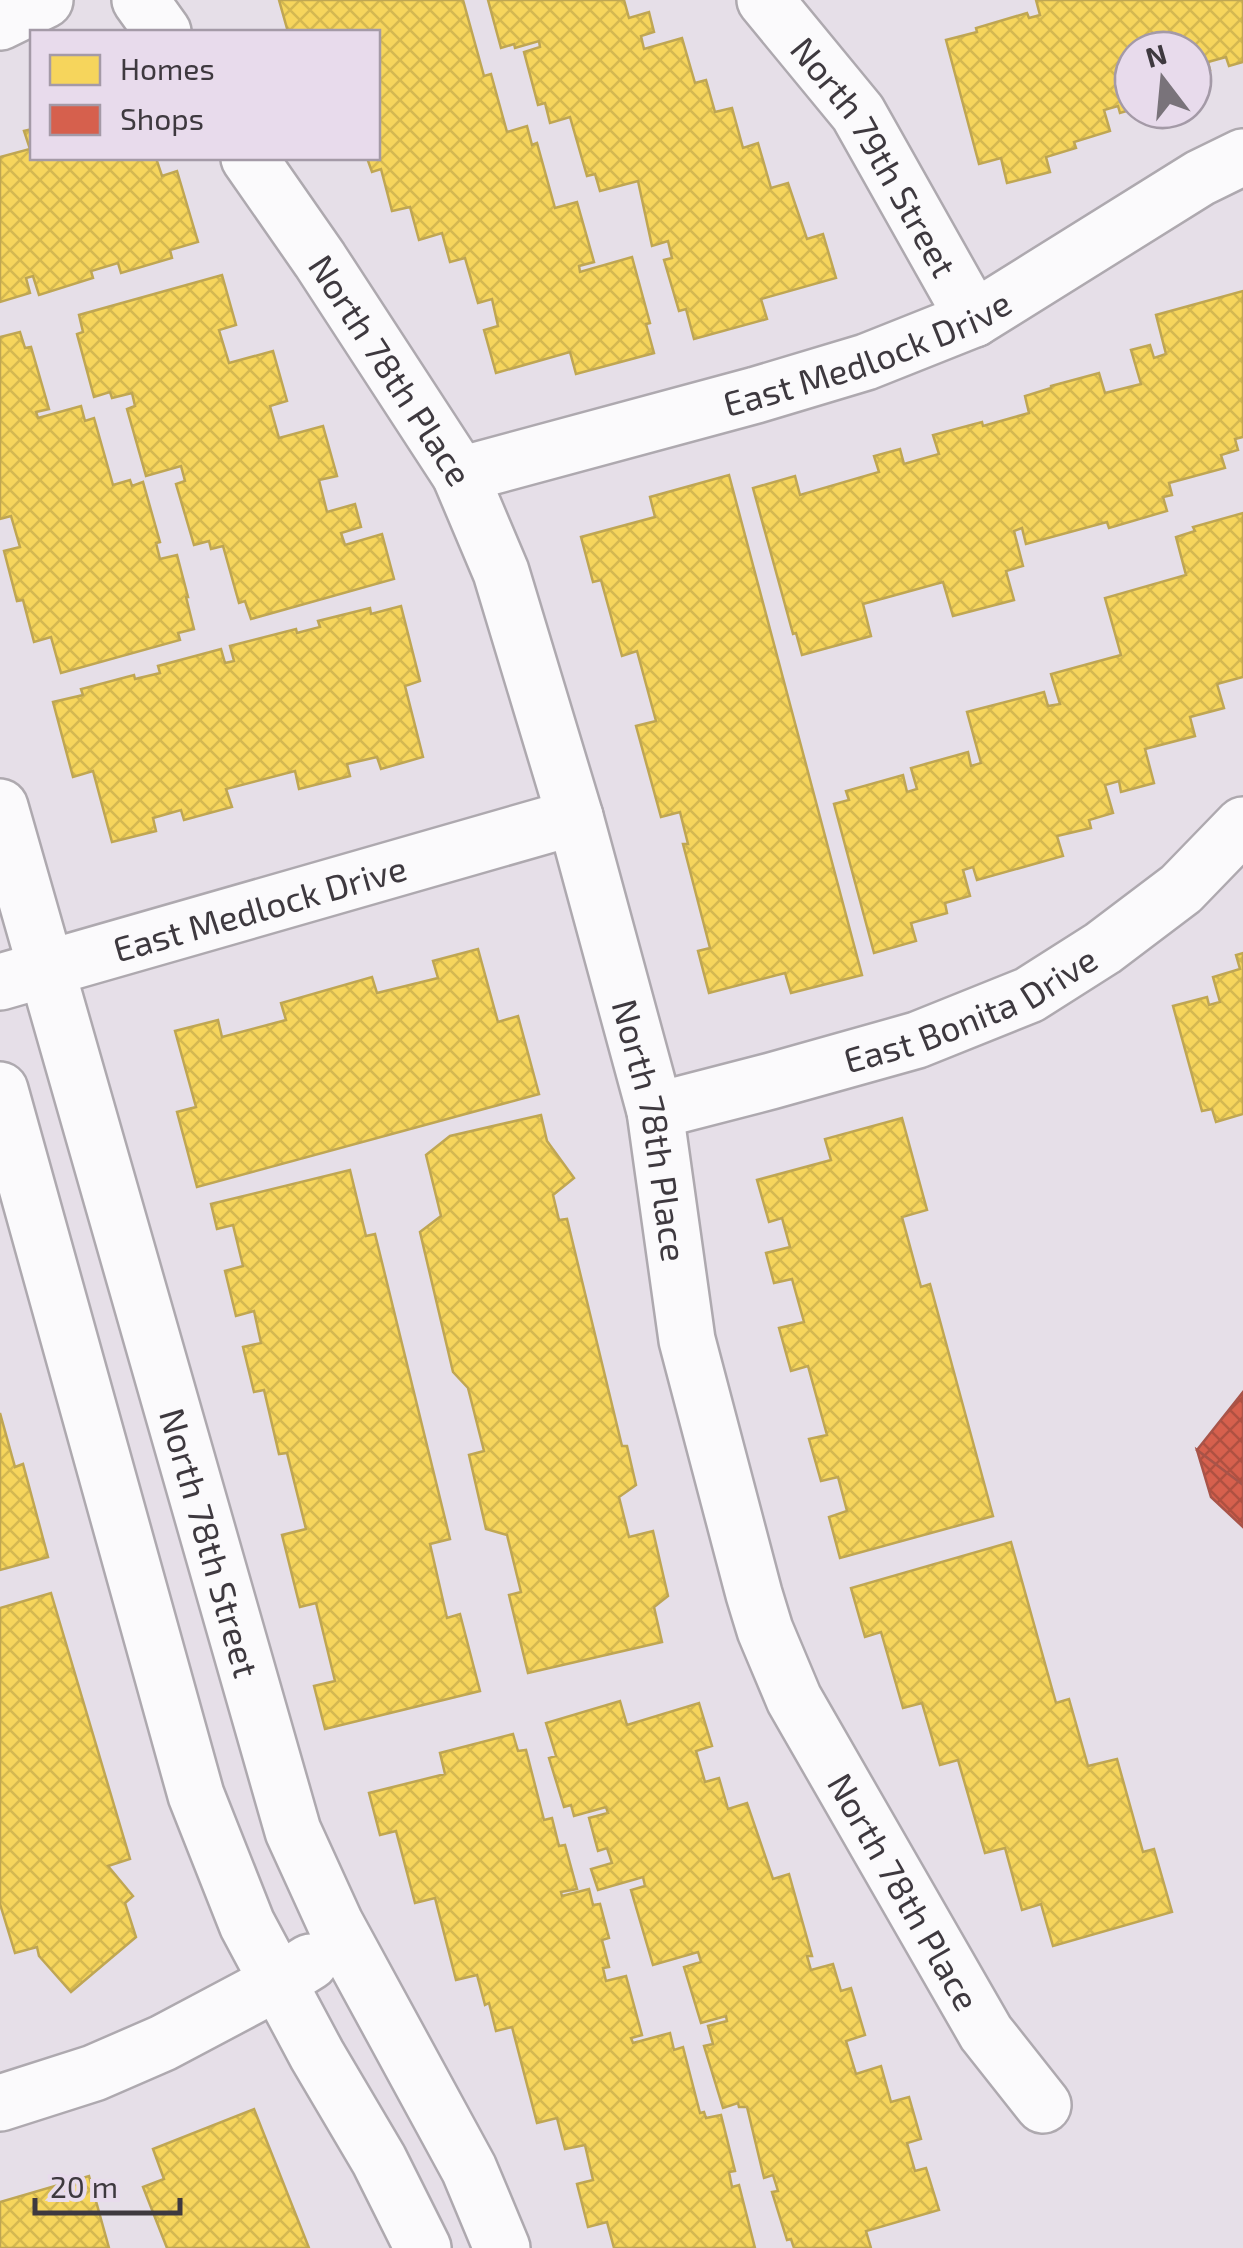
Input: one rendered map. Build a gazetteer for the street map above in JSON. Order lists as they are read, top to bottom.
{
  "streets": {
    "street": [
      "North 79th Street",
      "East Medlock Drive",
      "North 78th Place",
      "East Bonita Drive",
      "North 78th Street"
    ]
  },
  "crossings": [
    ["North 79th Street", "East Medlock Drive"],
    ["East Medlock Drive", "North 78th Place"],
    ["East Medlock Drive", "North 78th Street"],
    ["North 78th Place", "East Bonita Drive"]
  ],
  "legend": ["Homes", "Shops"],
  "scale_bar": "20 m",
  "north": "top"
}
